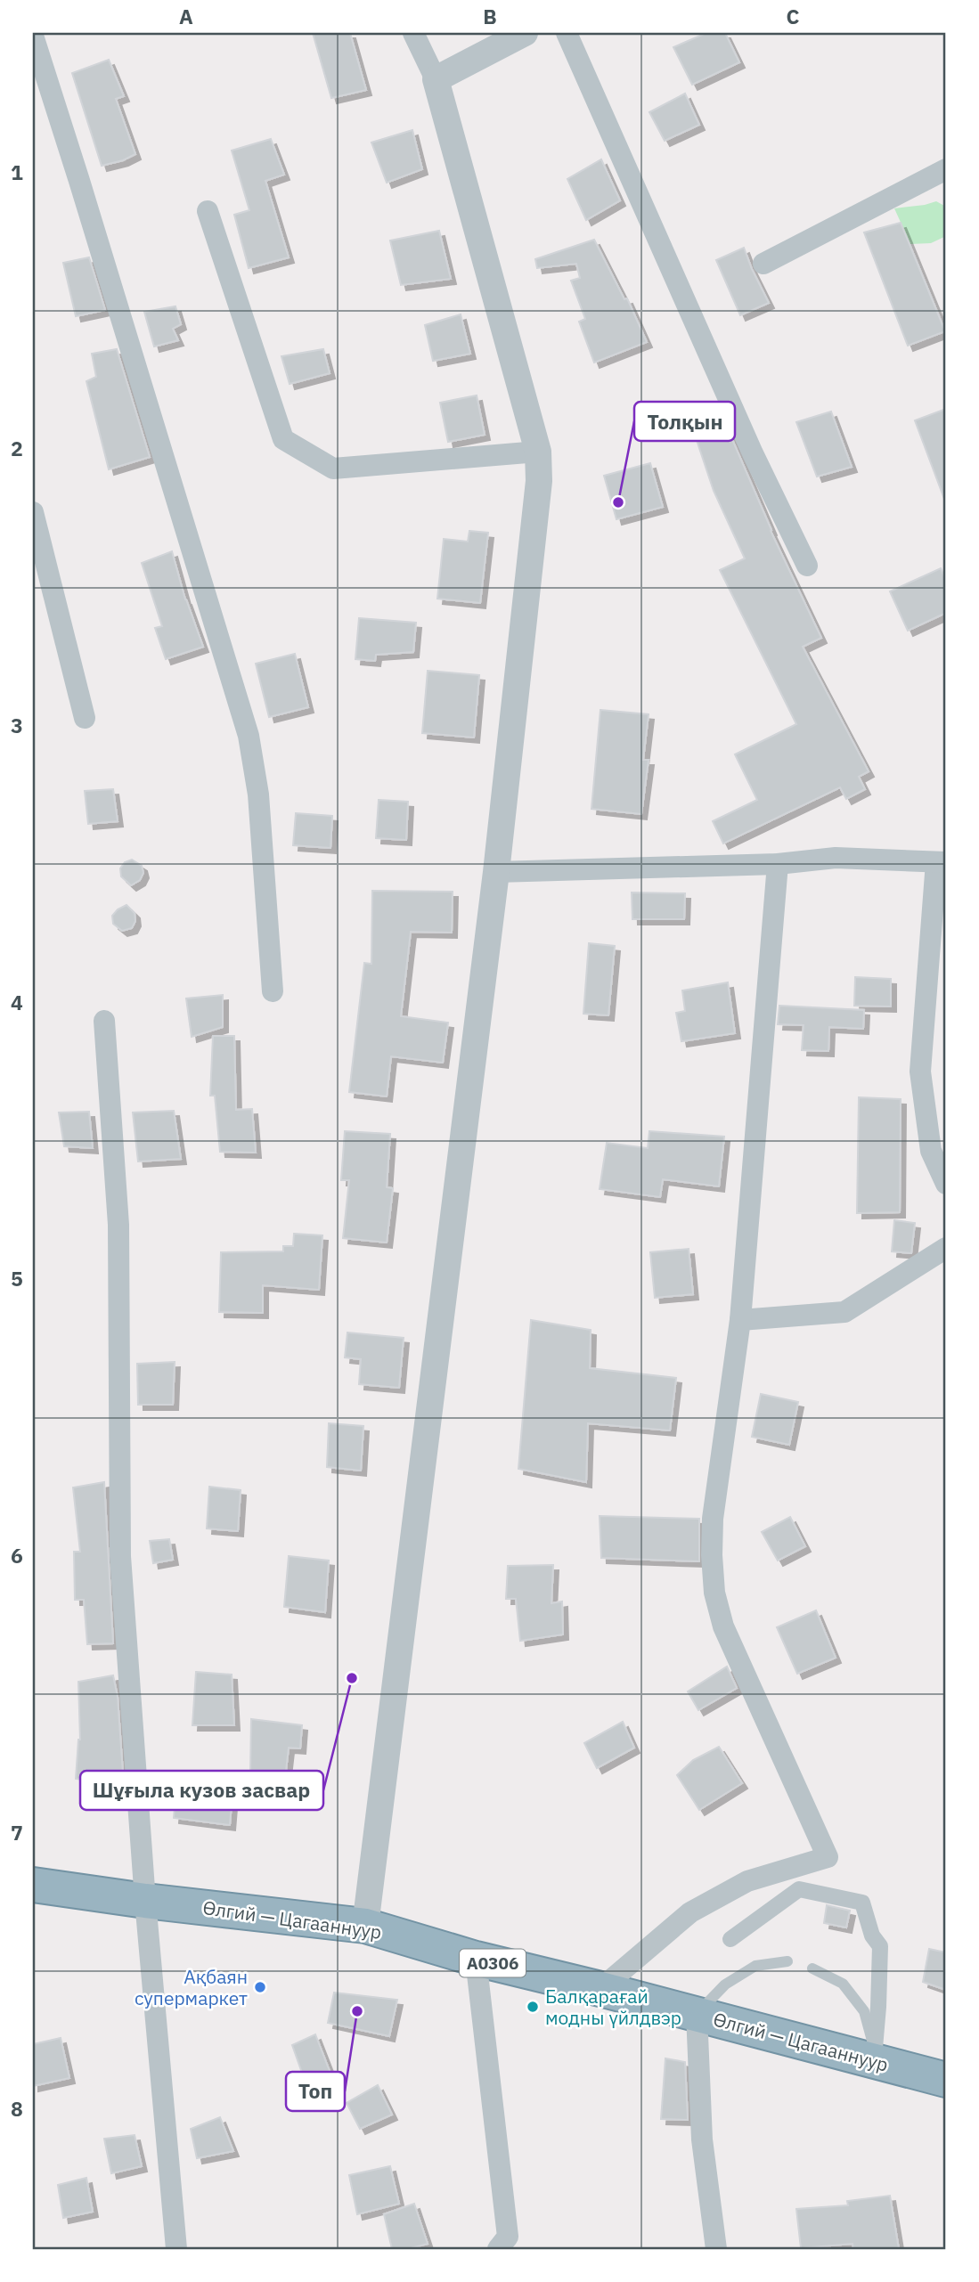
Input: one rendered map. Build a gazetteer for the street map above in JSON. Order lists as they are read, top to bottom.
{
  "streets": {
    "highway": ["Өлгий — Цагааннуур", "A0306"]
  },
  "places": [
    "Толқын",
    "Шұғыла кузов засвар",
    "Ақбаян супермаркет",
    "Балқарағай модны үйлдвэр",
    "Топ"
  ],
  "grid": {
    "columns": ["A", "B", "C"],
    "rows": [
      "1",
      "2",
      "3",
      "4",
      "5",
      "6",
      "7",
      "8"
    ]
  }
}
